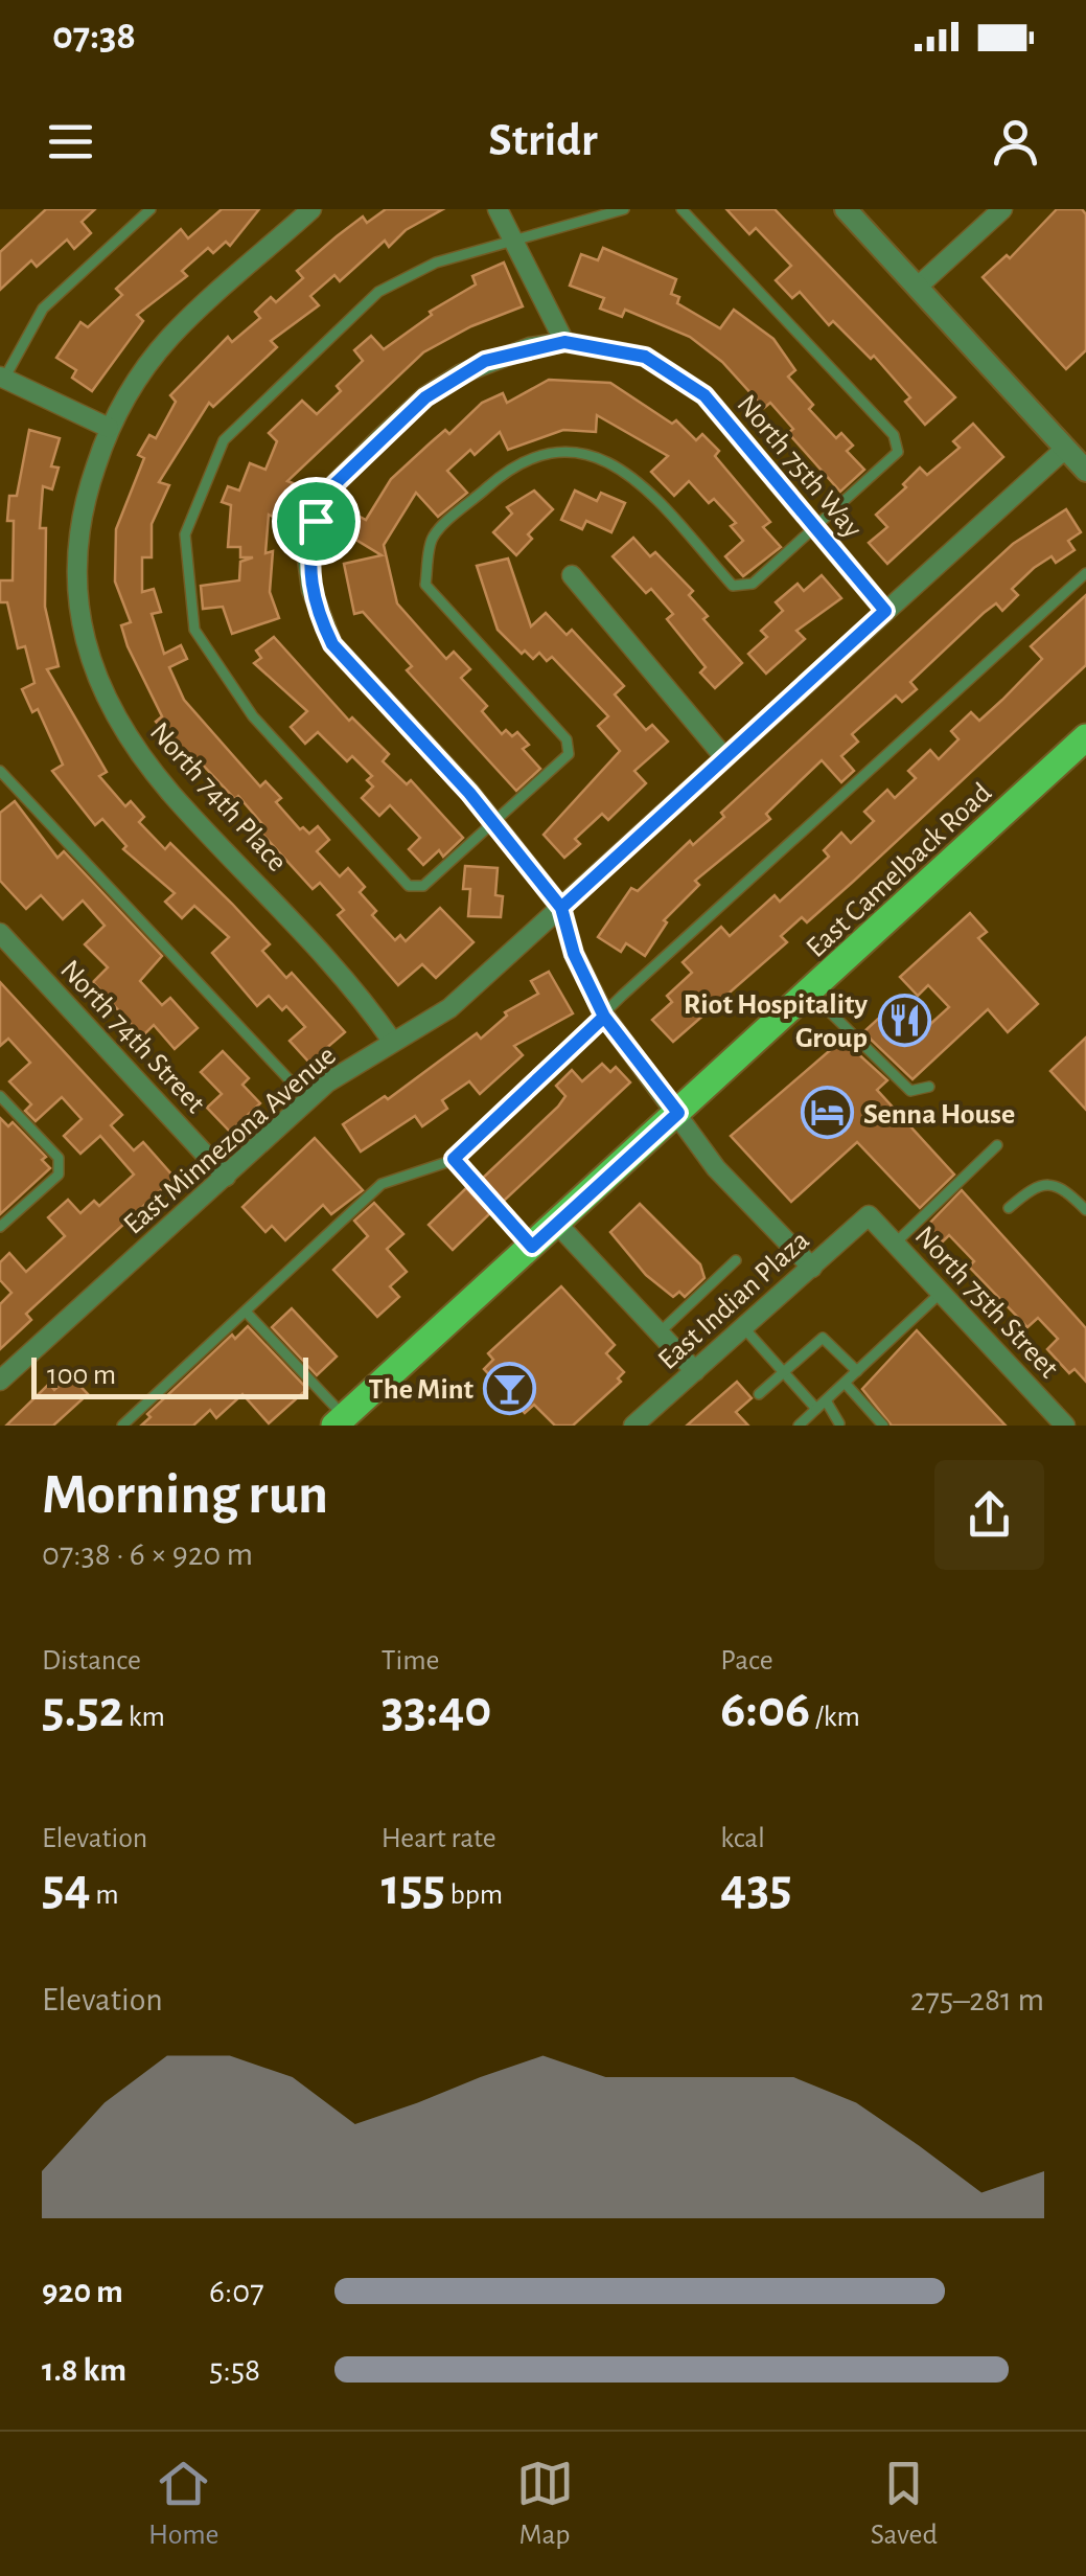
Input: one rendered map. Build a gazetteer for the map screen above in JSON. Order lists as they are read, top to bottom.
{
  "streets": {
    "main road": ["East Camelback Road"],
    "street": [
      "North 75th Way",
      "North 74th Place",
      "North 74th Street",
      "East Minnezona Avenue",
      "East Indian Plaza",
      "North 75th Street"
    ]
  },
  "crossings": [
    ["North 75th Way", "East Minnezona Avenue"],
    ["North 74th Place", "East Minnezona Avenue"],
    ["North 74th Street", "East Minnezona Avenue"],
    ["East Indian Plaza", "North 75th Street"]
  ],
  "places": {
    "restaurant": ["Riot Hospitality Group"],
    "hotel": ["Senna House"],
    "bar": ["The Mint"]
  },
  "scale_bar": "100 m",
  "page": {
    "status": "07:38",
    "header": "Stridr",
    "scale": "100 m",
    "heading": ["Morning run", "07:38 · 6 × 920 m"],
    "stats": [
      ["Distance", "5.52 km"],
      ["Time", "33:40"],
      ["Pace", "6:06 /km"],
      ["Elevation", "54 m"],
      ["Heart rate", "155 bpm"],
      ["kcal", "435"]
    ],
    "chart": ["Elevation", "275–281 m"],
    "list": [
      {
        "name": "920 m",
        "note": "6:07"
      },
      {
        "name": "1.8 km",
        "note": "5:58"
      }
    ],
    "tabs": ["Home", "Map", "Saved"]
  }
}
